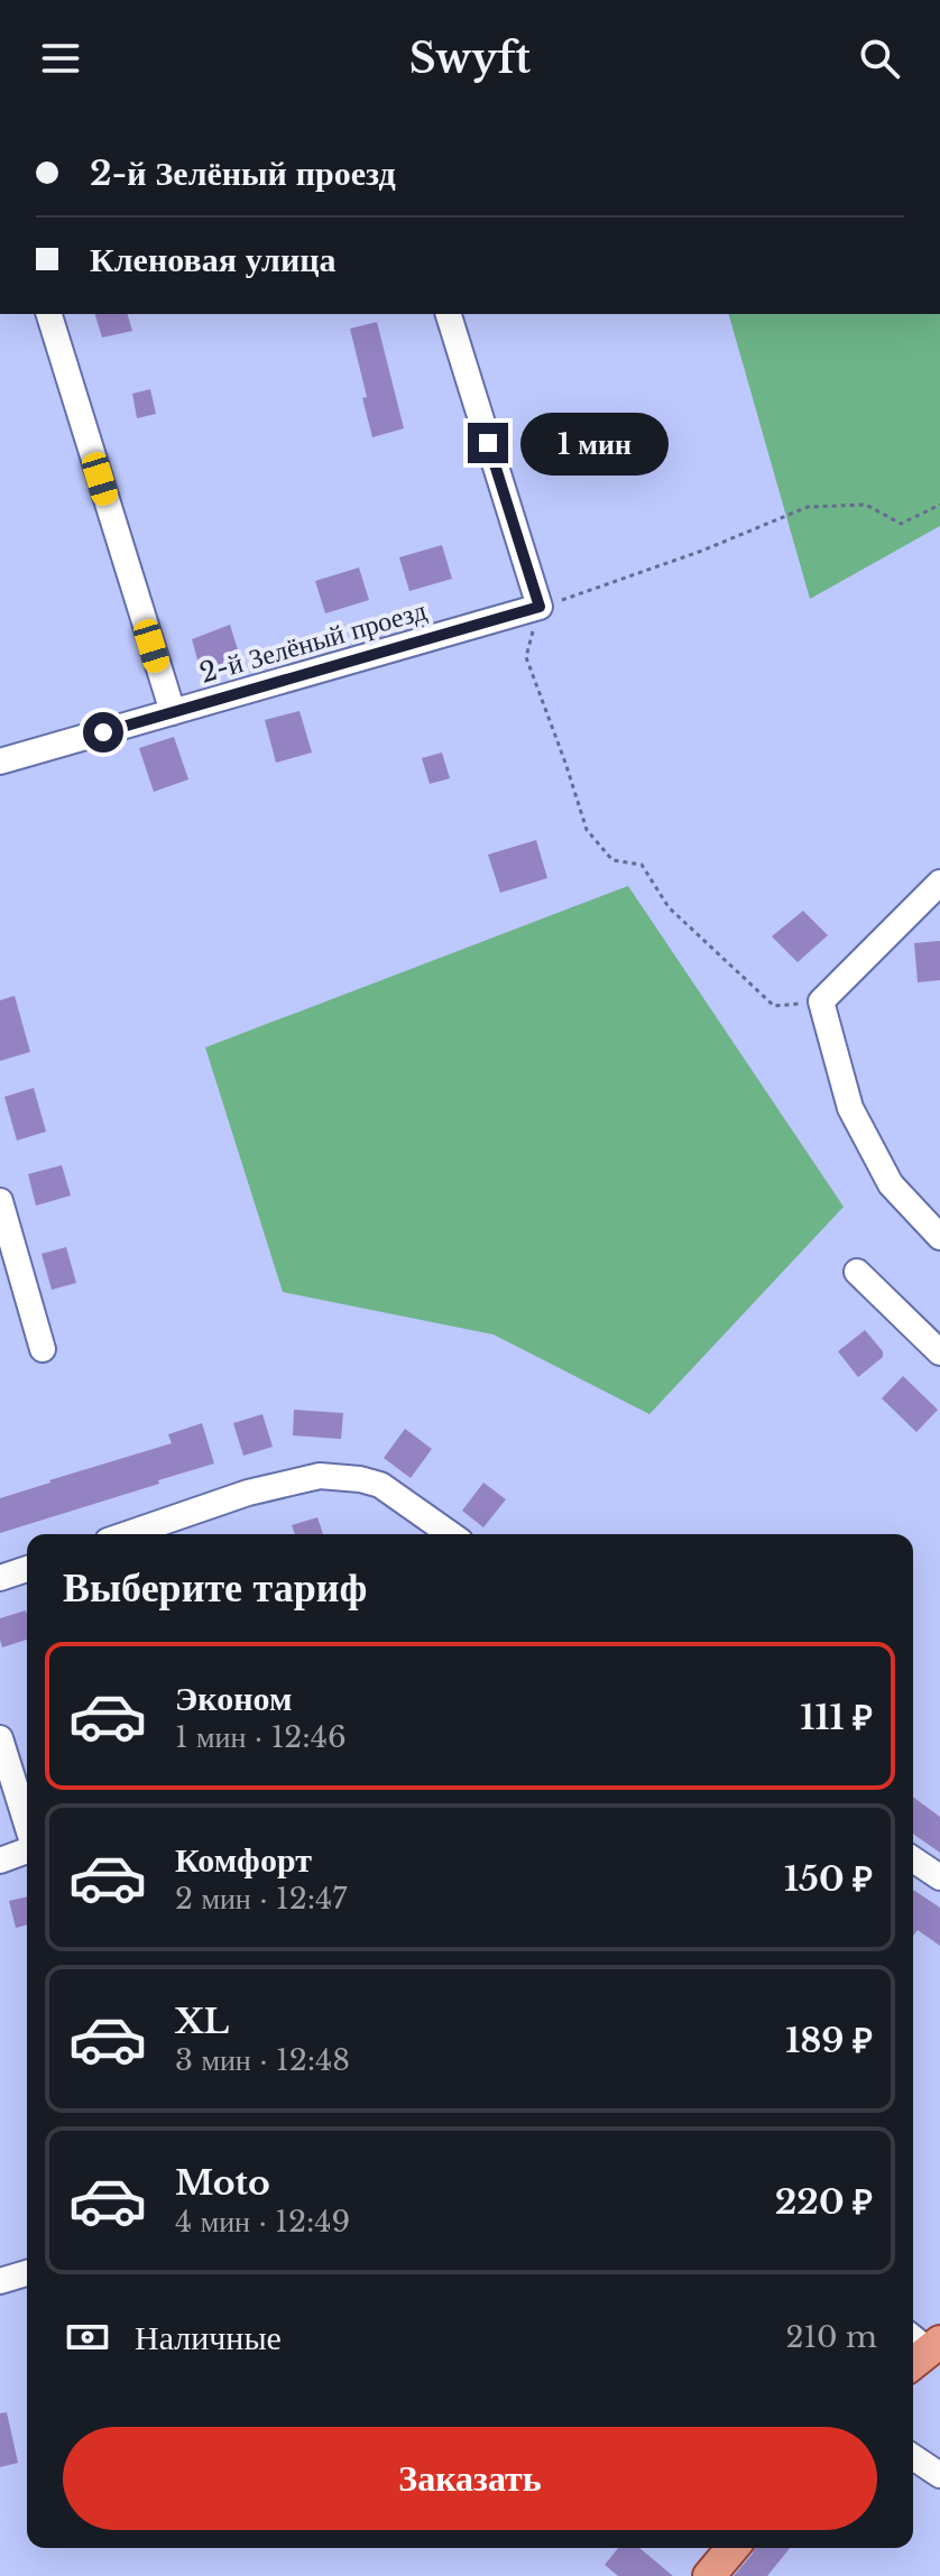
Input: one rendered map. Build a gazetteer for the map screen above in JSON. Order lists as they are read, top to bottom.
{
  "streets": {
    "street": ["2-й Зелёный проезд"]
  },
  "page": {
    "header": "Swyft",
    "banner": ["2-й Зелёный проезд", "Кленовая улица"],
    "bubble": "1 мин",
    "heading": "Выберите тариф",
    "list": [
      {
        "name": "Эконом",
        "note": "1 мин · 12:46",
        "value": "111 ₽"
      },
      {
        "name": "Комфорт",
        "note": "2 мин · 12:47",
        "value": "150 ₽"
      },
      {
        "name": "XL",
        "note": "3 мин · 12:48",
        "value": "189 ₽"
      },
      {
        "name": "Moto",
        "note": "4 мин · 12:49",
        "value": "220 ₽"
      }
    ],
    "pay": ["Наличные", "210 m"],
    "buttons": "Заказать"
  }
}
